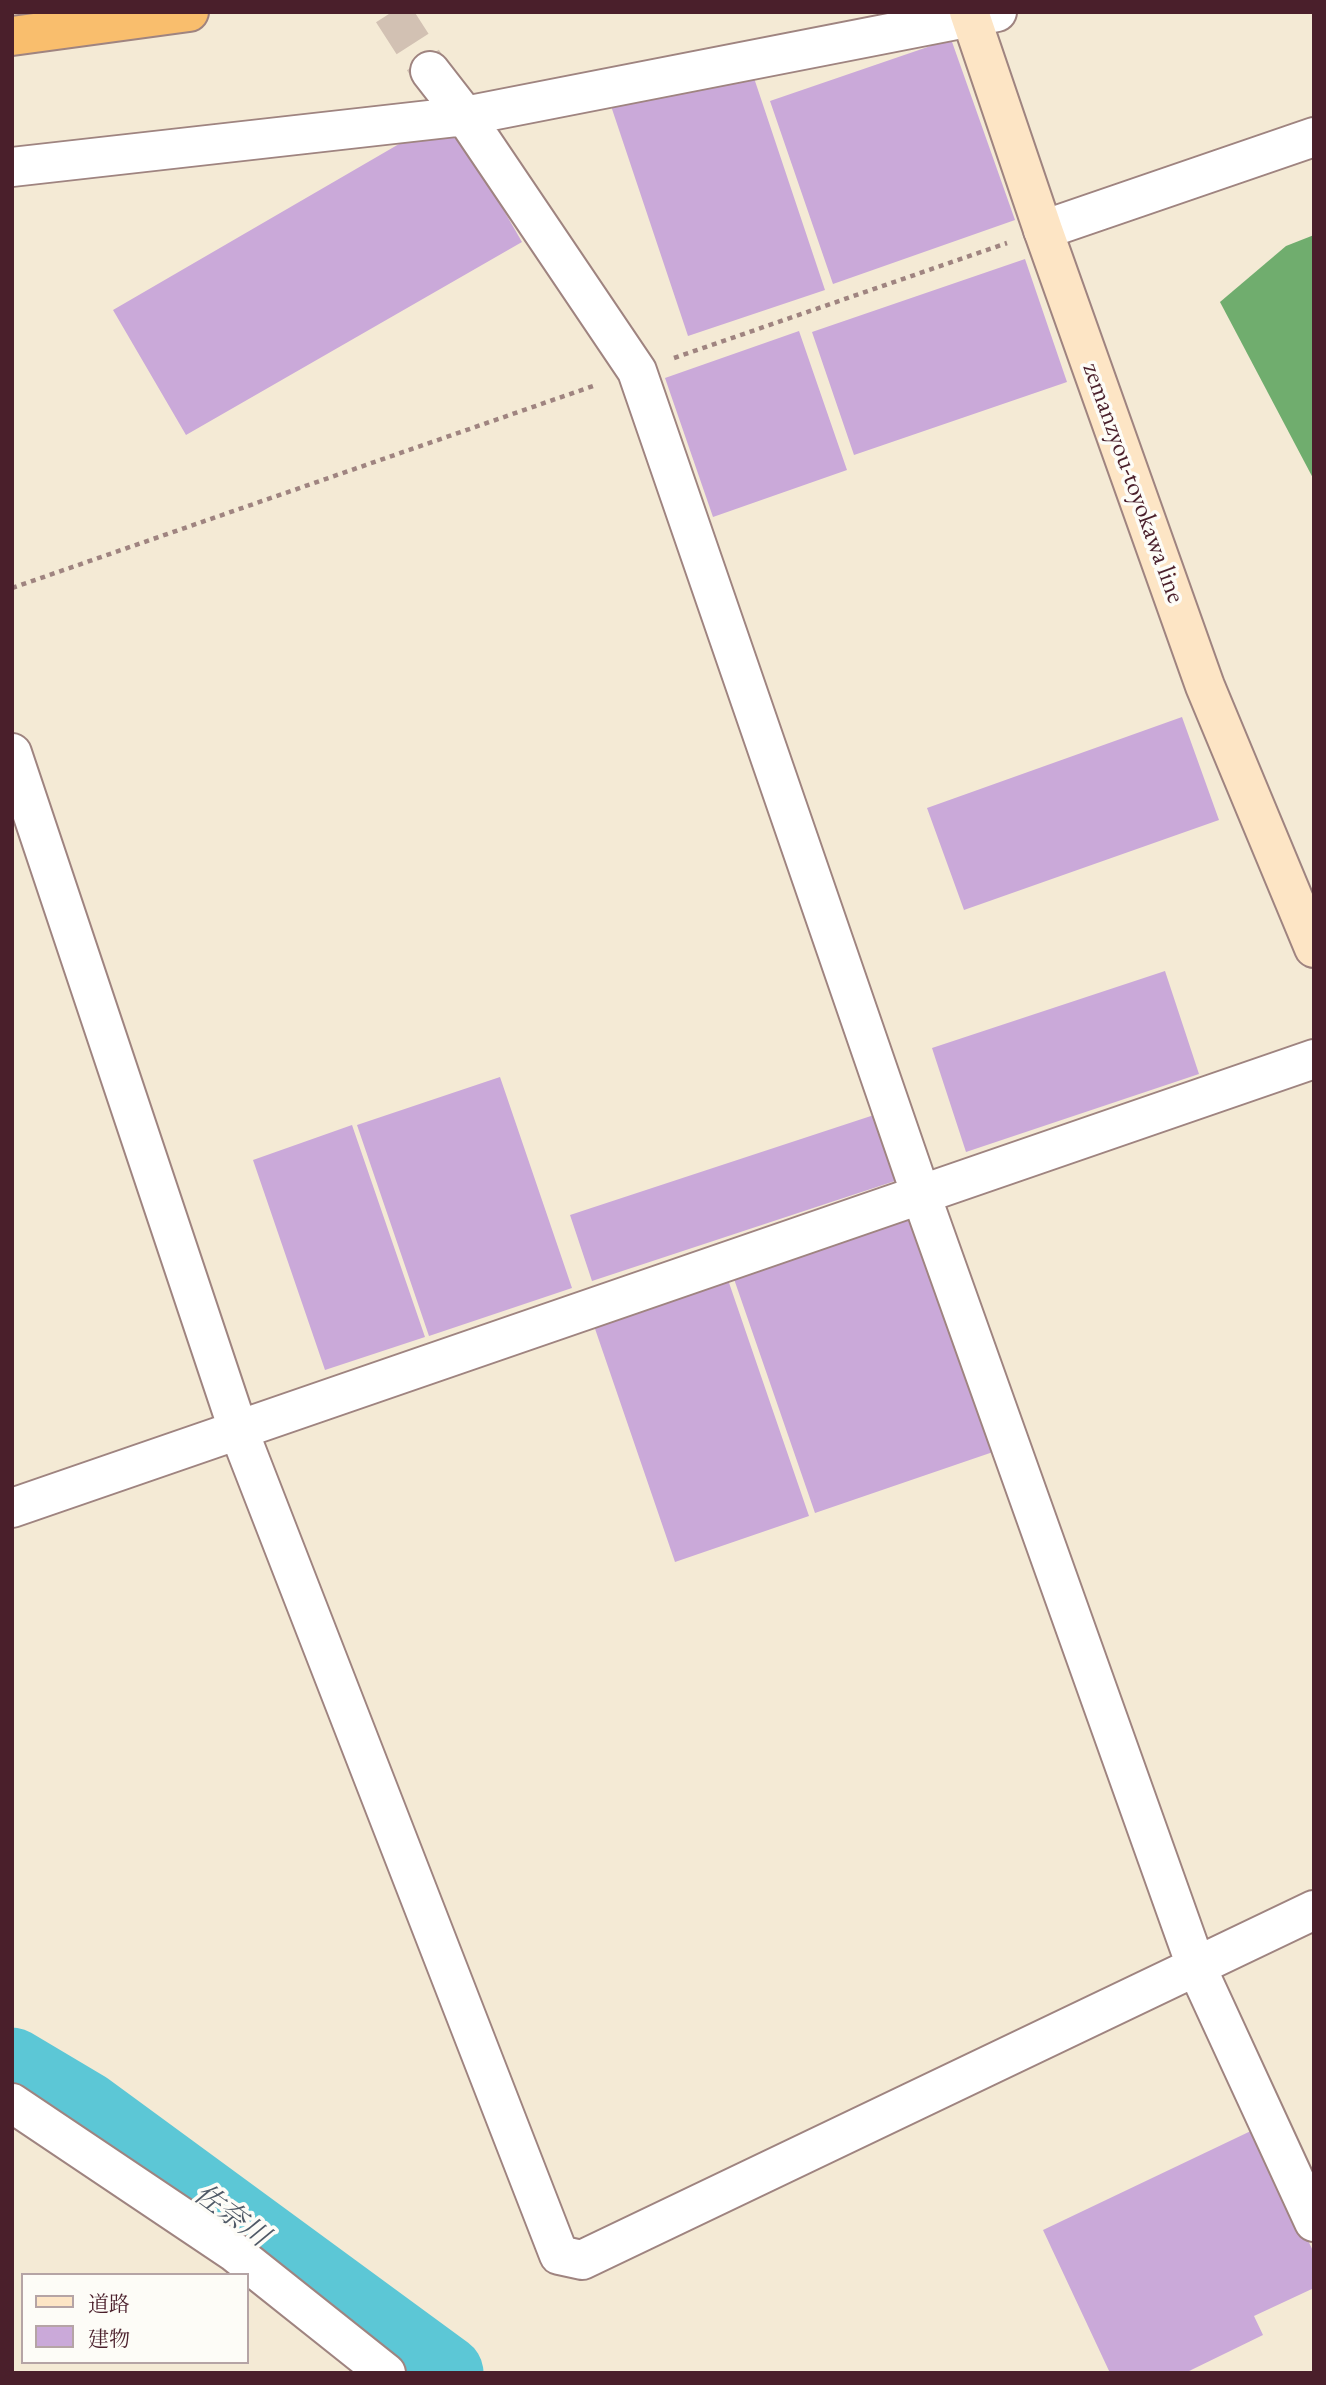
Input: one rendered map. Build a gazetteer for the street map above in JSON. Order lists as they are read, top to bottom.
{
  "streets": {
    "main road": ["zemanzyou-toyokawa line"]
  },
  "water": ["佐奈川"],
  "legend": ["道路", "建物"]
}
